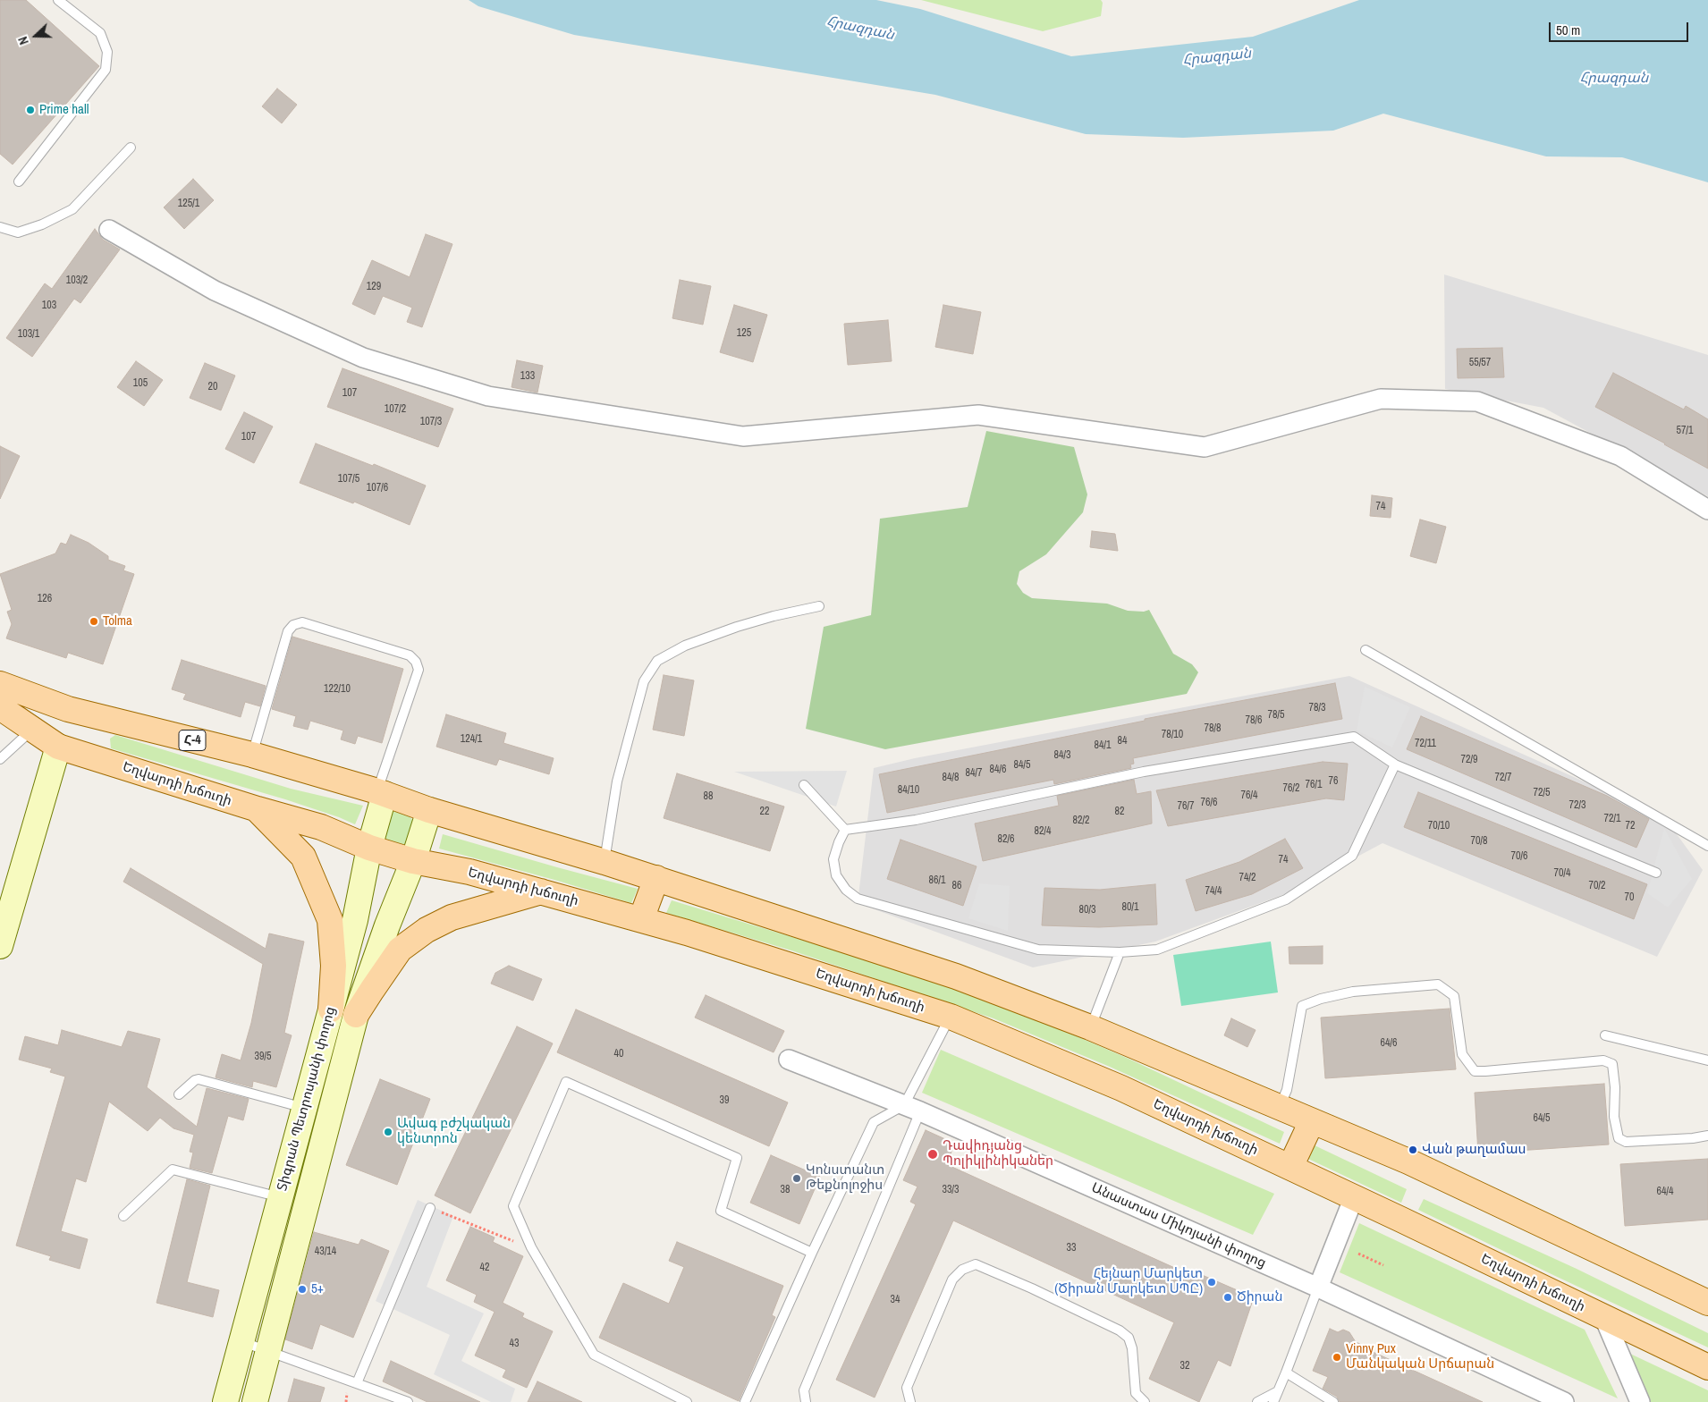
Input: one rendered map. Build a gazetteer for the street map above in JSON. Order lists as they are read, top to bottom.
{
  "streets": {
    "main road": ["Հ-4", "Եղվարդի խճուղի", "Տիգրան Պետրոսյանի փողոց"],
    "street": ["Անաստաս Միկոյանի փողոց"]
  },
  "crossings": [
    ["Հ-4", "Տիգրան Պետրոսյանի փողոց"],
    ["Եղվարդի խճուղի", "Տիգրան Պետրոսյանի փողոց"]
  ],
  "water": ["Հրազդան"],
  "places": [
    "Prime hall",
    "Tolma",
    "Ավագ բժշկական կենտրոն",
    "Վան թաղամաս",
    "Դավիդյանց Պոլիկլինիկաներ",
    "Կոնստանտ Թեքնոլոջիս",
    "Հեյնար Մարկետ (Ծիրան Մարկետ ՍՊԸ)",
    "5+",
    "Ծիրան",
    "Vinny Pux Մանկական Սրճարան"
  ],
  "house_numbers": [
    "125/1",
    "103/2",
    "129",
    "103",
    "125",
    "103/1",
    "55/57",
    "133",
    "105",
    "20",
    "107",
    "107/2",
    "107/3",
    "57/1",
    "107",
    "107/5",
    "107/6",
    "74",
    "126",
    "122/10",
    "78/3",
    "78/5",
    "78/6",
    "78/8",
    "78/10",
    "124/1",
    "84",
    "72/11",
    "84/1",
    "84/3",
    "72/9",
    "84/5",
    "84/6",
    "84/7",
    "84/8",
    "72/7",
    "76",
    "76/1",
    "76/2",
    "84/10",
    "72/5",
    "76/4",
    "88",
    "76/6",
    "72/3",
    "76/7",
    "22",
    "82",
    "72/1",
    "82/2",
    "70/10",
    "72",
    "82/4",
    "82/6",
    "70/8",
    "70/6",
    "74",
    "70/4",
    "74/2",
    "86/1",
    "86",
    "70/2",
    "74/4",
    "70",
    "80/1",
    "80/3",
    "64/6",
    "40",
    "39/5",
    "39",
    "64/5",
    "38",
    "33/3",
    "64/4",
    "33",
    "43/14",
    "42",
    "34",
    "43",
    "32"
  ],
  "scale_bar": "50 m",
  "north": "left"
}
